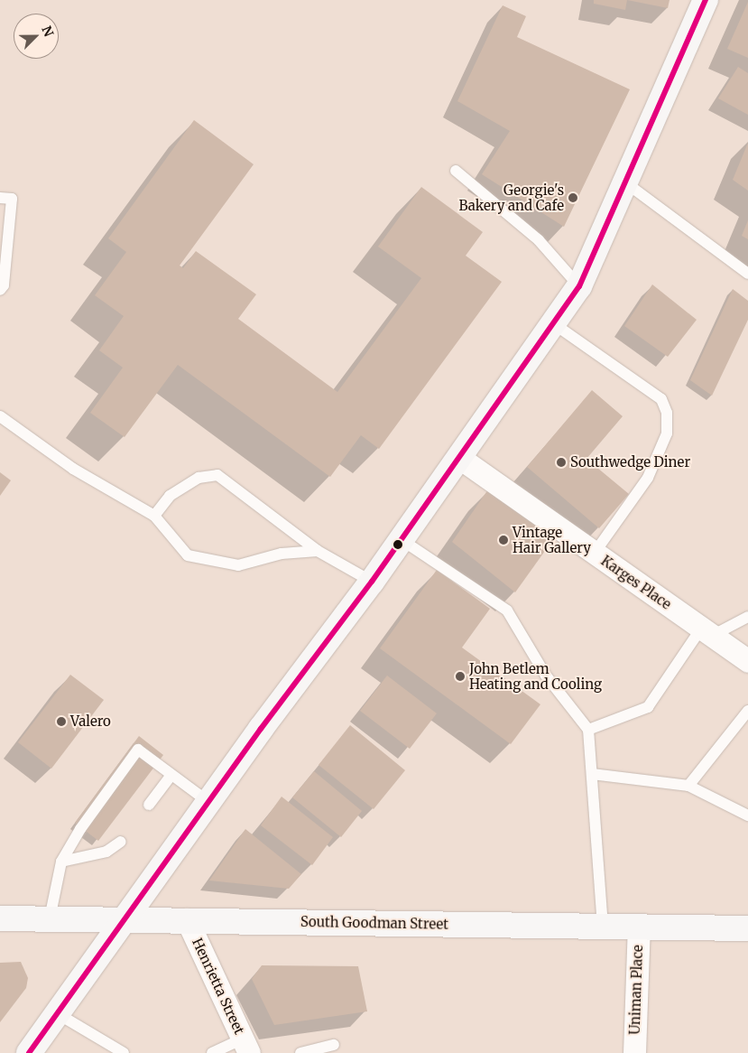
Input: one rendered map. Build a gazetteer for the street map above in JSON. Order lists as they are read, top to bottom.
{
  "streets": {
    "street": [
      "Karges Place",
      "South Goodman Street",
      "Henrietta Street",
      "Uniman Place"
    ]
  },
  "crossings": [
    ["South Goodman Street", "Henrietta Street"],
    ["South Goodman Street", "Uniman Place"]
  ],
  "places": [
    "Georgie's Bakery and Cafe",
    "Southwedge Diner",
    "Vintage Hair Gallery",
    "John Betlem Heating and Cooling",
    "Valero"
  ],
  "north": "top right"
}
